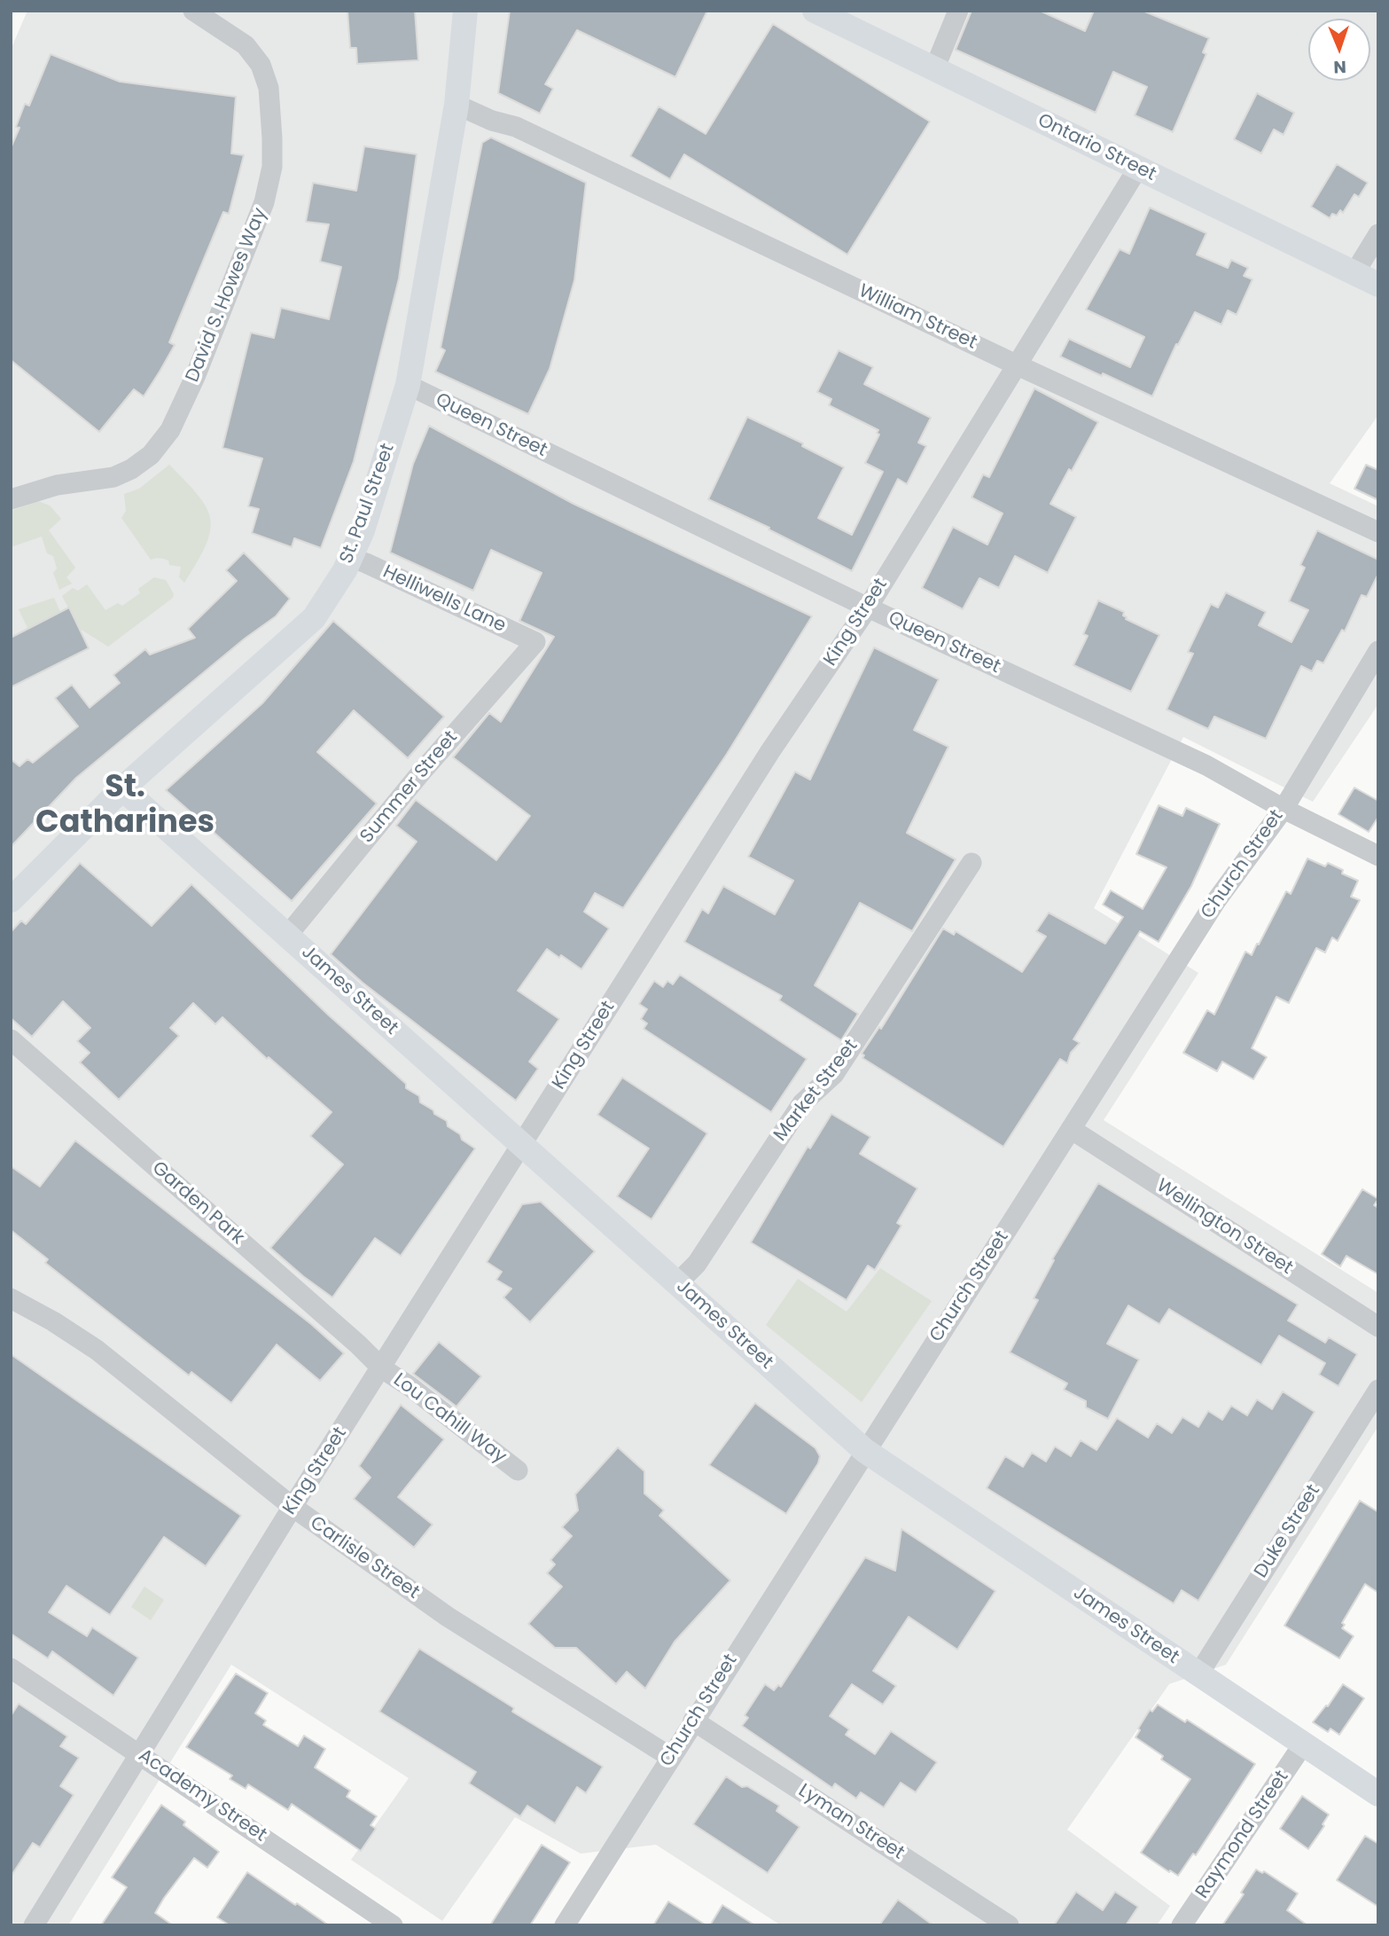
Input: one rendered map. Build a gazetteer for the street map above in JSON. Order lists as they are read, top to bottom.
{
  "streets": {
    "main road": ["Ontario Street", "St. Paul Street", "James Street"],
    "street": [
      "David S. Howes Way",
      "William Street",
      "Queen Street",
      "Helliwells Lane",
      "King Street",
      "Summer Street",
      "Church Street",
      "Market Street",
      "Garden Park",
      "Wellington Street",
      "Lou Cahill Way",
      "Duke Street",
      "Carlisle Street",
      "Academy Street",
      "Lyman Street",
      "Raymond Street"
    ]
  },
  "crossings": [
    ["Ontario Street", "King Street"],
    ["William Street", "St. Paul Street"],
    ["William Street", "King Street"],
    ["Queen Street", "St. Paul Street"],
    ["Queen Street", "King Street"],
    ["Queen Street", "Church Street"],
    ["St. Paul Street", "Helliwells Lane"],
    ["St. Paul Street", "James Street"],
    ["Helliwells Lane", "Summer Street"],
    ["King Street", "James Street"],
    ["King Street", "Garden Park"],
    ["King Street", "Lou Cahill Way"],
    ["King Street", "Carlisle Street"],
    ["King Street", "Academy Street"],
    ["Summer Street", "James Street"],
    ["Church Street", "James Street"],
    ["Church Street", "Wellington Street"],
    ["Church Street", "Carlisle Street"],
    ["Church Street", "Lyman Street"],
    ["James Street", "Market Street"],
    ["James Street", "Duke Street"],
    ["James Street", "Raymond Street"],
    ["Garden Park", "Lou Cahill Way"]
  ],
  "districts": ["St. Catharines"],
  "north": "bottom"
}
